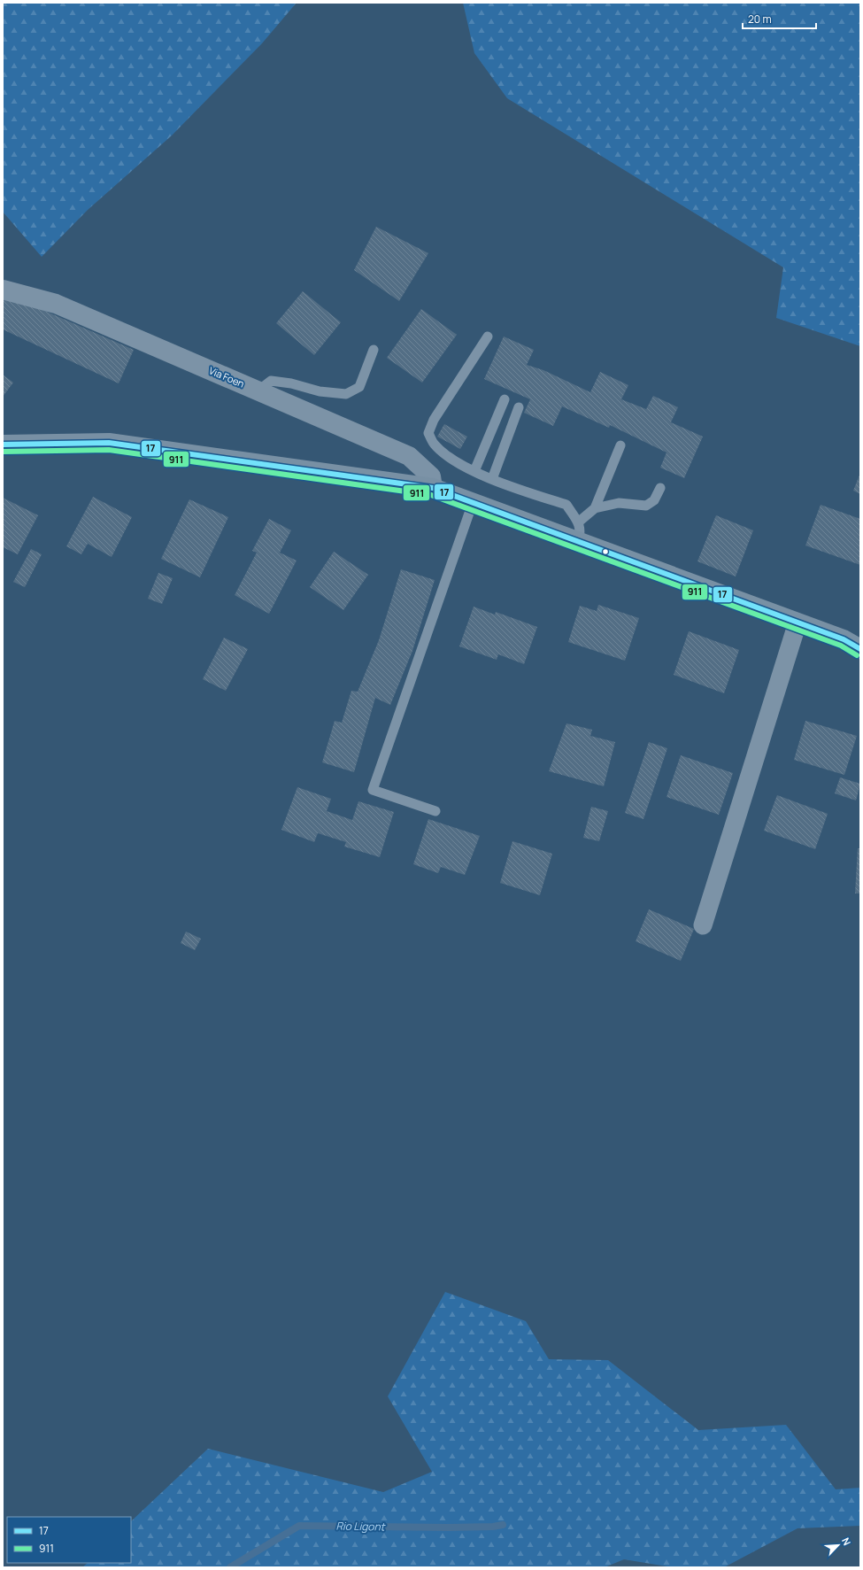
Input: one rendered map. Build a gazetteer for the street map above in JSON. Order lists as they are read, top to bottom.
{
  "streets": {
    "street": ["Via Foen"]
  },
  "water": ["Rio Ligont"],
  "lines": ["transit line 17", "transit line 911"],
  "legend": ["17", "911"],
  "scale_bar": "20 m",
  "north": "top right"
}
